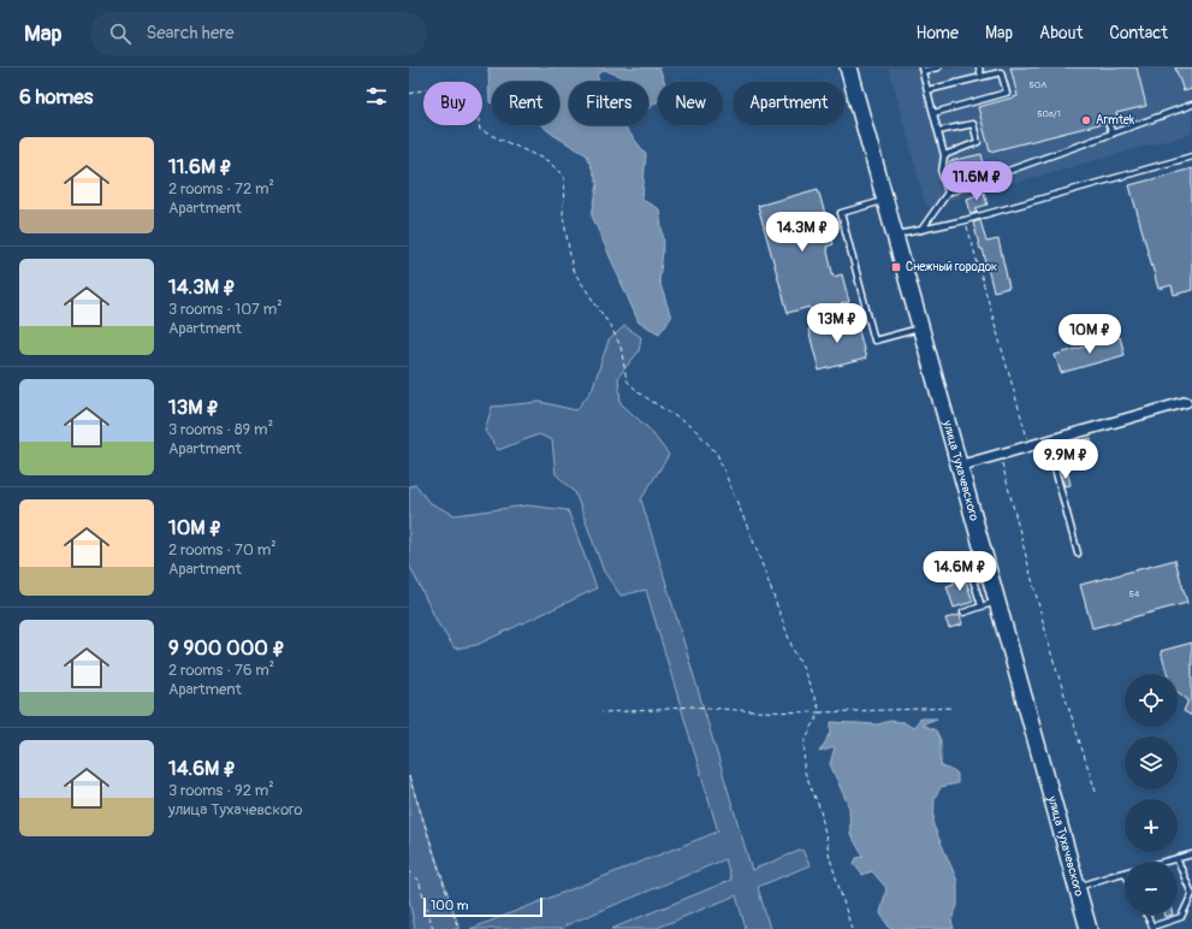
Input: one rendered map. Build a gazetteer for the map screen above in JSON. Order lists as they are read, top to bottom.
{
  "streets": {
    "main road": ["улица Тухачевского"]
  },
  "places": {
    "other": ["Armtek"],
    "transit": ["Снежный городок"]
  },
  "house_numbers": ["50А", "50а/1", "54"],
  "scale_bar": "100 m",
  "page": {
    "header": "Map",
    "search": "Search here",
    "nav": [
      "Home",
      "Map",
      "About",
      "Contact"
    ],
    "heading": "6 homes",
    "chip": [
      "Buy",
      "Rent",
      "Filters",
      "New",
      "Apartment"
    ],
    "list": [
      {
        "name": "11.6M ₽",
        "note": "2 rooms · 72 m² · Apartment"
      },
      {
        "name": "14.3M ₽",
        "note": "3 rooms · 107 m² · Apartment"
      },
      {
        "name": "13M ₽",
        "note": "3 rooms · 89 m² · Apartment"
      },
      {
        "name": "10M ₽",
        "note": "2 rooms · 70 m² · Apartment"
      },
      {
        "name": "9 900 000 ₽",
        "note": "2 rooms · 76 m² · Apartment"
      },
      {
        "name": "14.6M ₽",
        "note": "3 rooms · 92 m² · улица Тухачевского"
      }
    ],
    "price": [
      "11.6M ₽",
      "14.3M ₽",
      "13M ₽",
      "10M ₽",
      "9.9M ₽",
      "14.6M ₽"
    ],
    "map_buttons": ["+", "−"],
    "scale": "100 m"
  }
}
